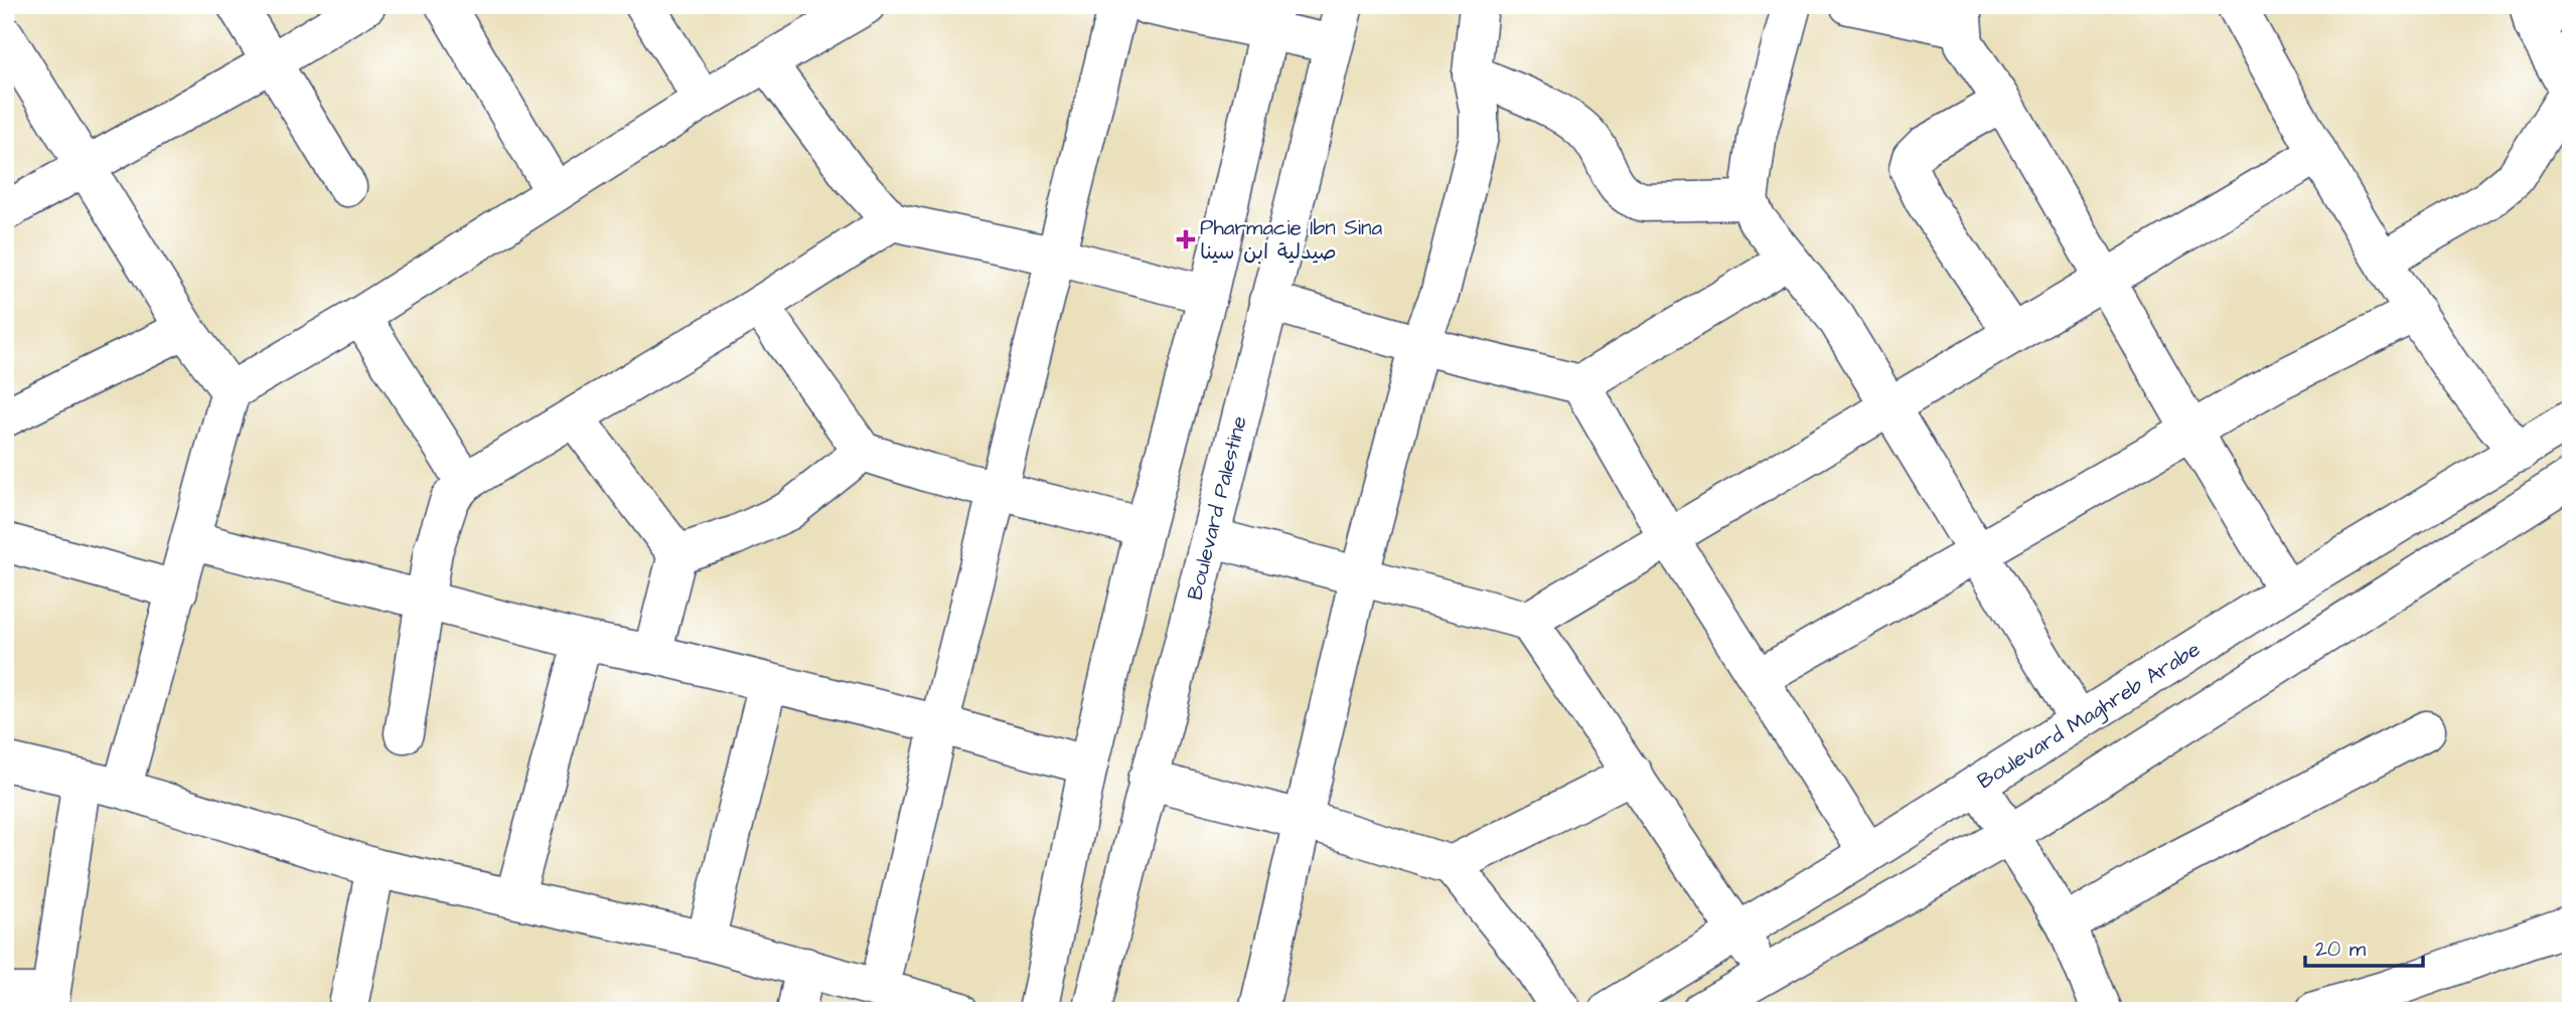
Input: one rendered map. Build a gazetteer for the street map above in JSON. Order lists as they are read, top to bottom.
{
  "streets": {
    "street": ["Boulevard Palestine", "Boulevard Maghreb Arabe"]
  },
  "places": {
    "health": ["Pharmacie Ibn Sina صيدلية ابن سينا"]
  },
  "scale_bar": "20 m"
}
